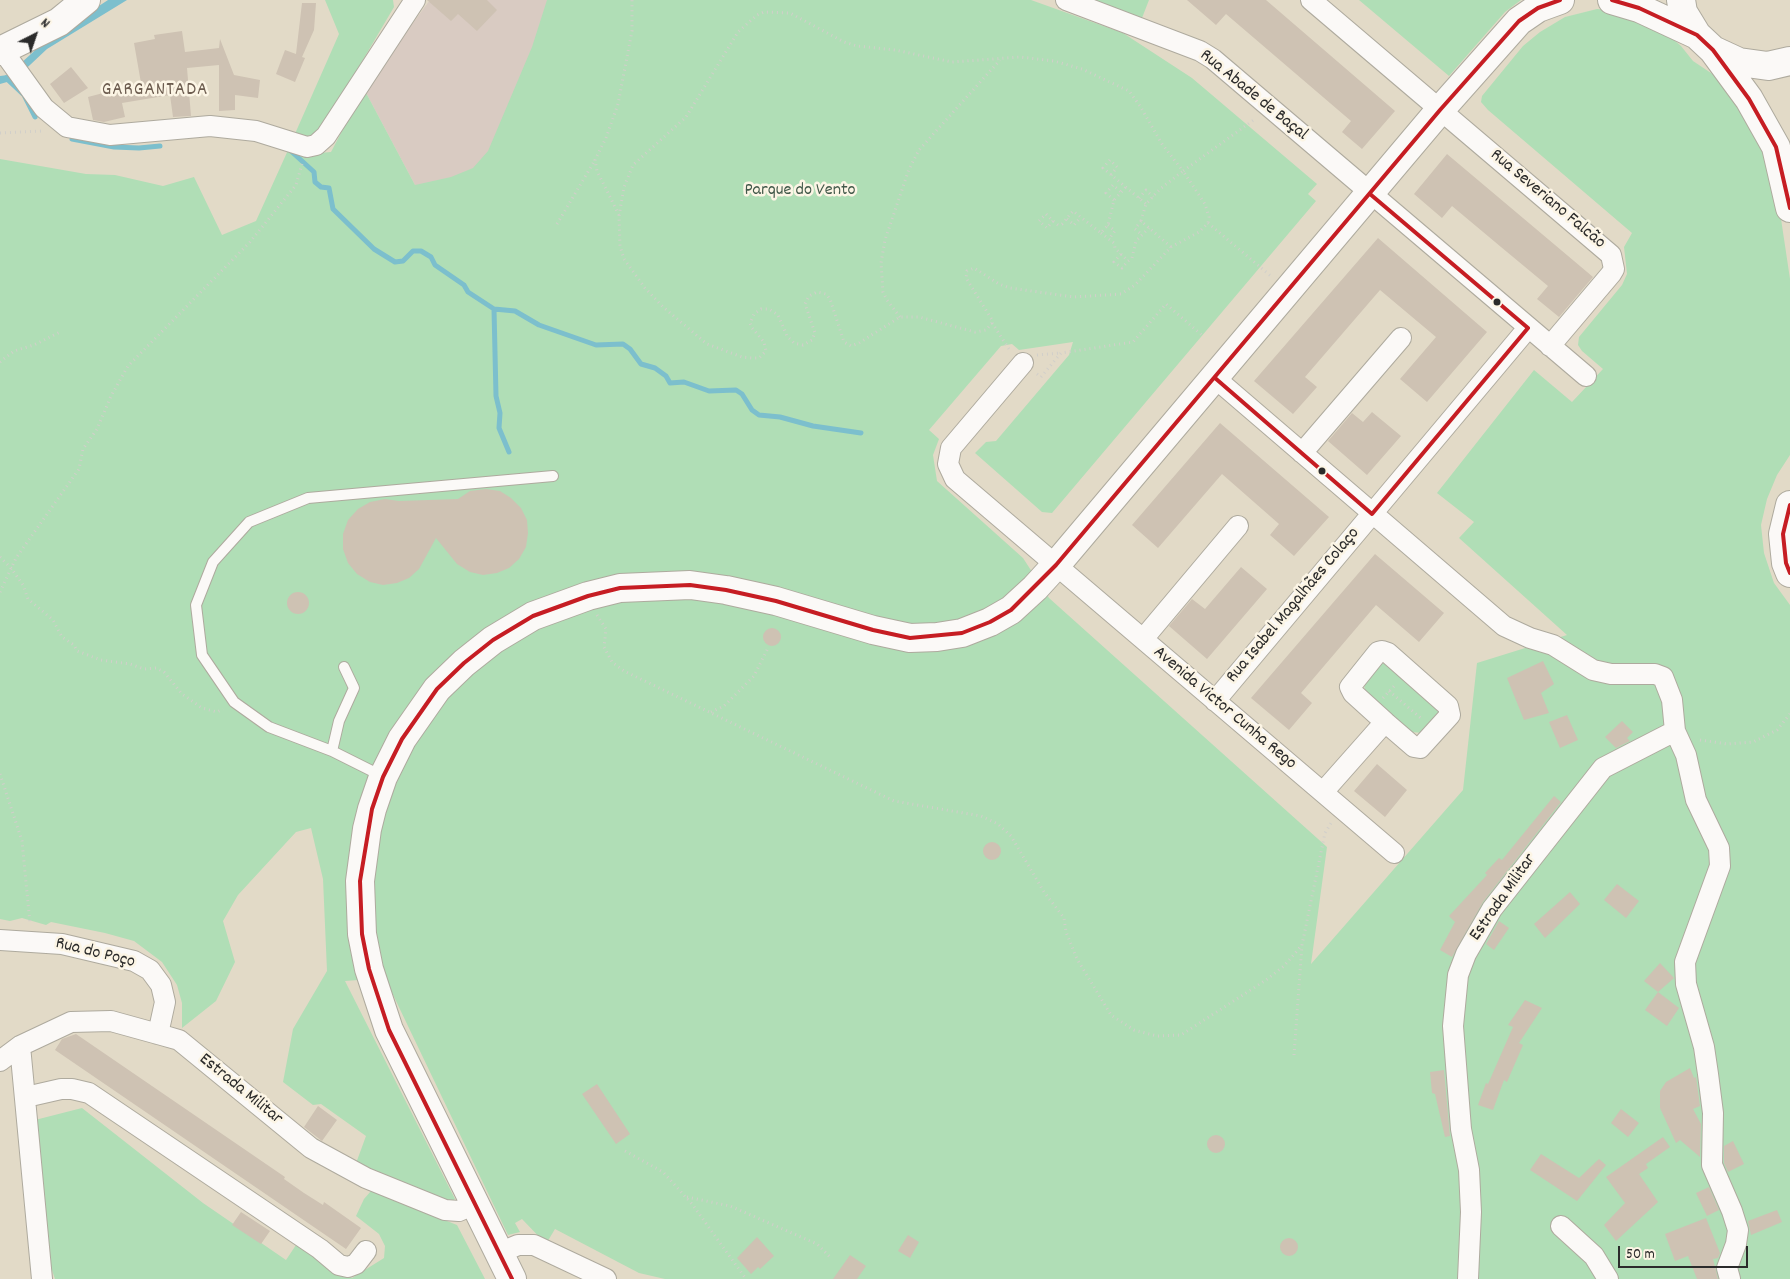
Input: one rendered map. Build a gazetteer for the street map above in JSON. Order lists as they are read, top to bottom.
{
  "streets": {
    "street": [
      "Rua Abade de Baçal",
      "Rua Severiano Falcão",
      "Rua Isabel Magalhães Colaço",
      "Avenida Victor Cunha Rego",
      "Estrada Militar",
      "Rua do Poço"
    ]
  },
  "crossings": [
    ["Rua Abade de Baçal", "Rua Severiano Falcão"],
    ["Rua Abade de Baçal", "Rua Isabel Magalhães Colaço"],
    ["Rua Isabel Magalhães Colaço", "Avenida Victor Cunha Rego"],
    ["Estrada Militar", "Rua do Poço"]
  ],
  "districts": ["GARGANTADA"],
  "parks": ["Parque do Vento"],
  "scale_bar": "50 m",
  "north": "top right"
}
